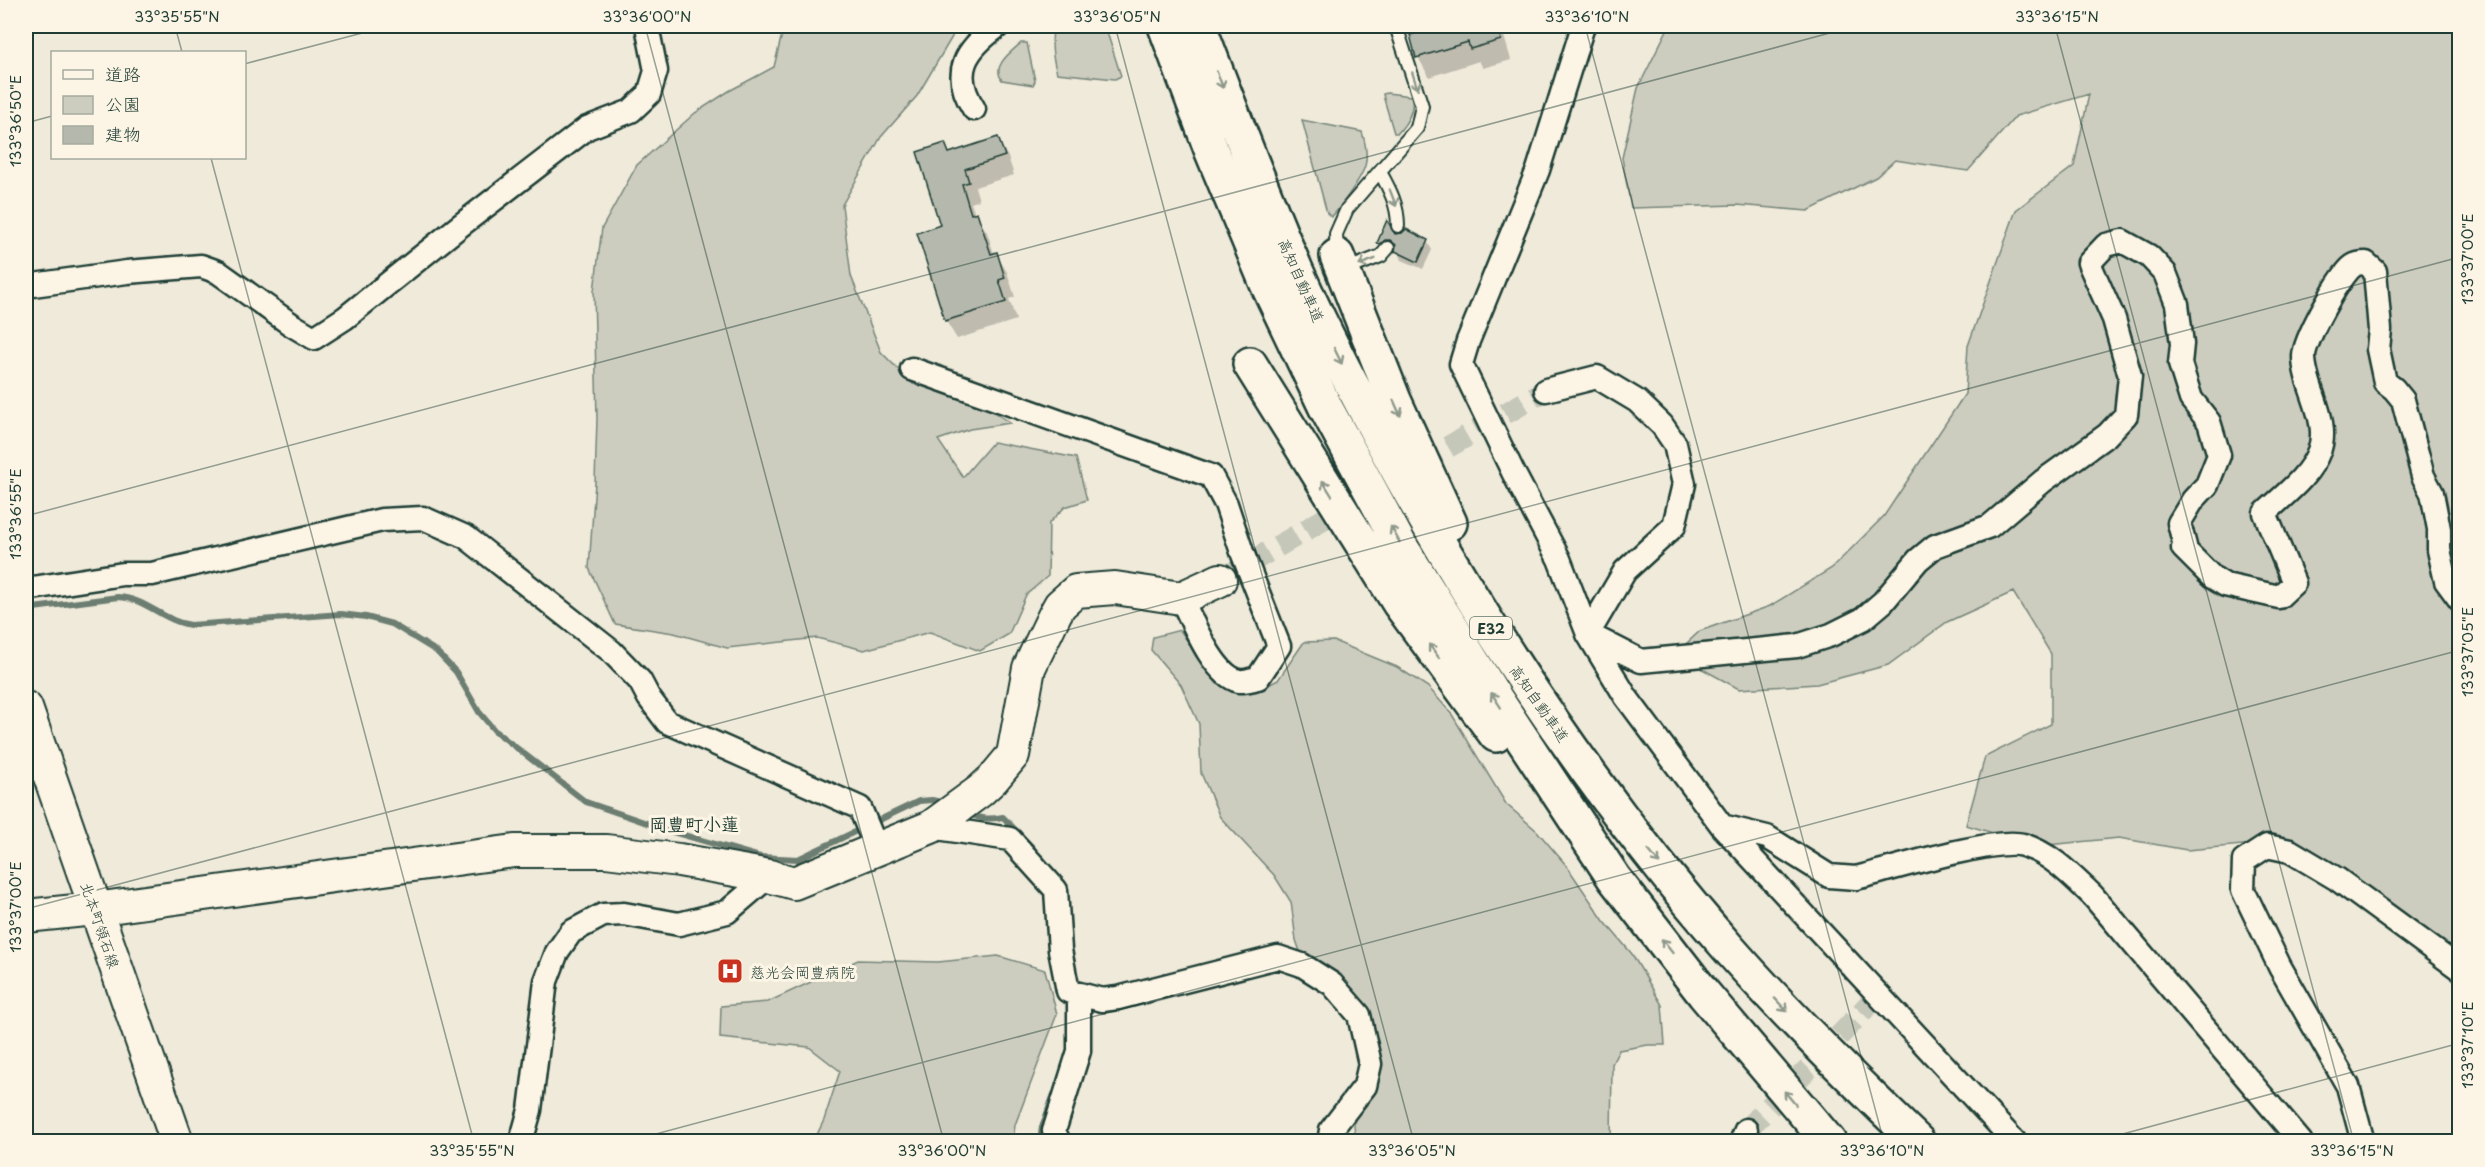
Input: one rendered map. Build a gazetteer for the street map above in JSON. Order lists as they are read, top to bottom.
{
  "streets": {
    "highway": ["高知自動車道", "E32"],
    "street": ["北本町領石線"]
  },
  "districts": ["岡豊町小蓮"],
  "places": {
    "hospital": ["慈光会岡豊病院"]
  },
  "legend": ["道路", "公園", "建物"],
  "coordinates": [
    "33°35'55\"N",
    "33°36'00\"N",
    "33°36'05\"N",
    "33°36'10\"N",
    "33°36'15\"N",
    "133°36'50\"E",
    "133°37'00\"E",
    "133°36'55\"E",
    "133°37'05\"E",
    "133°37'10\"E"
  ]
}
